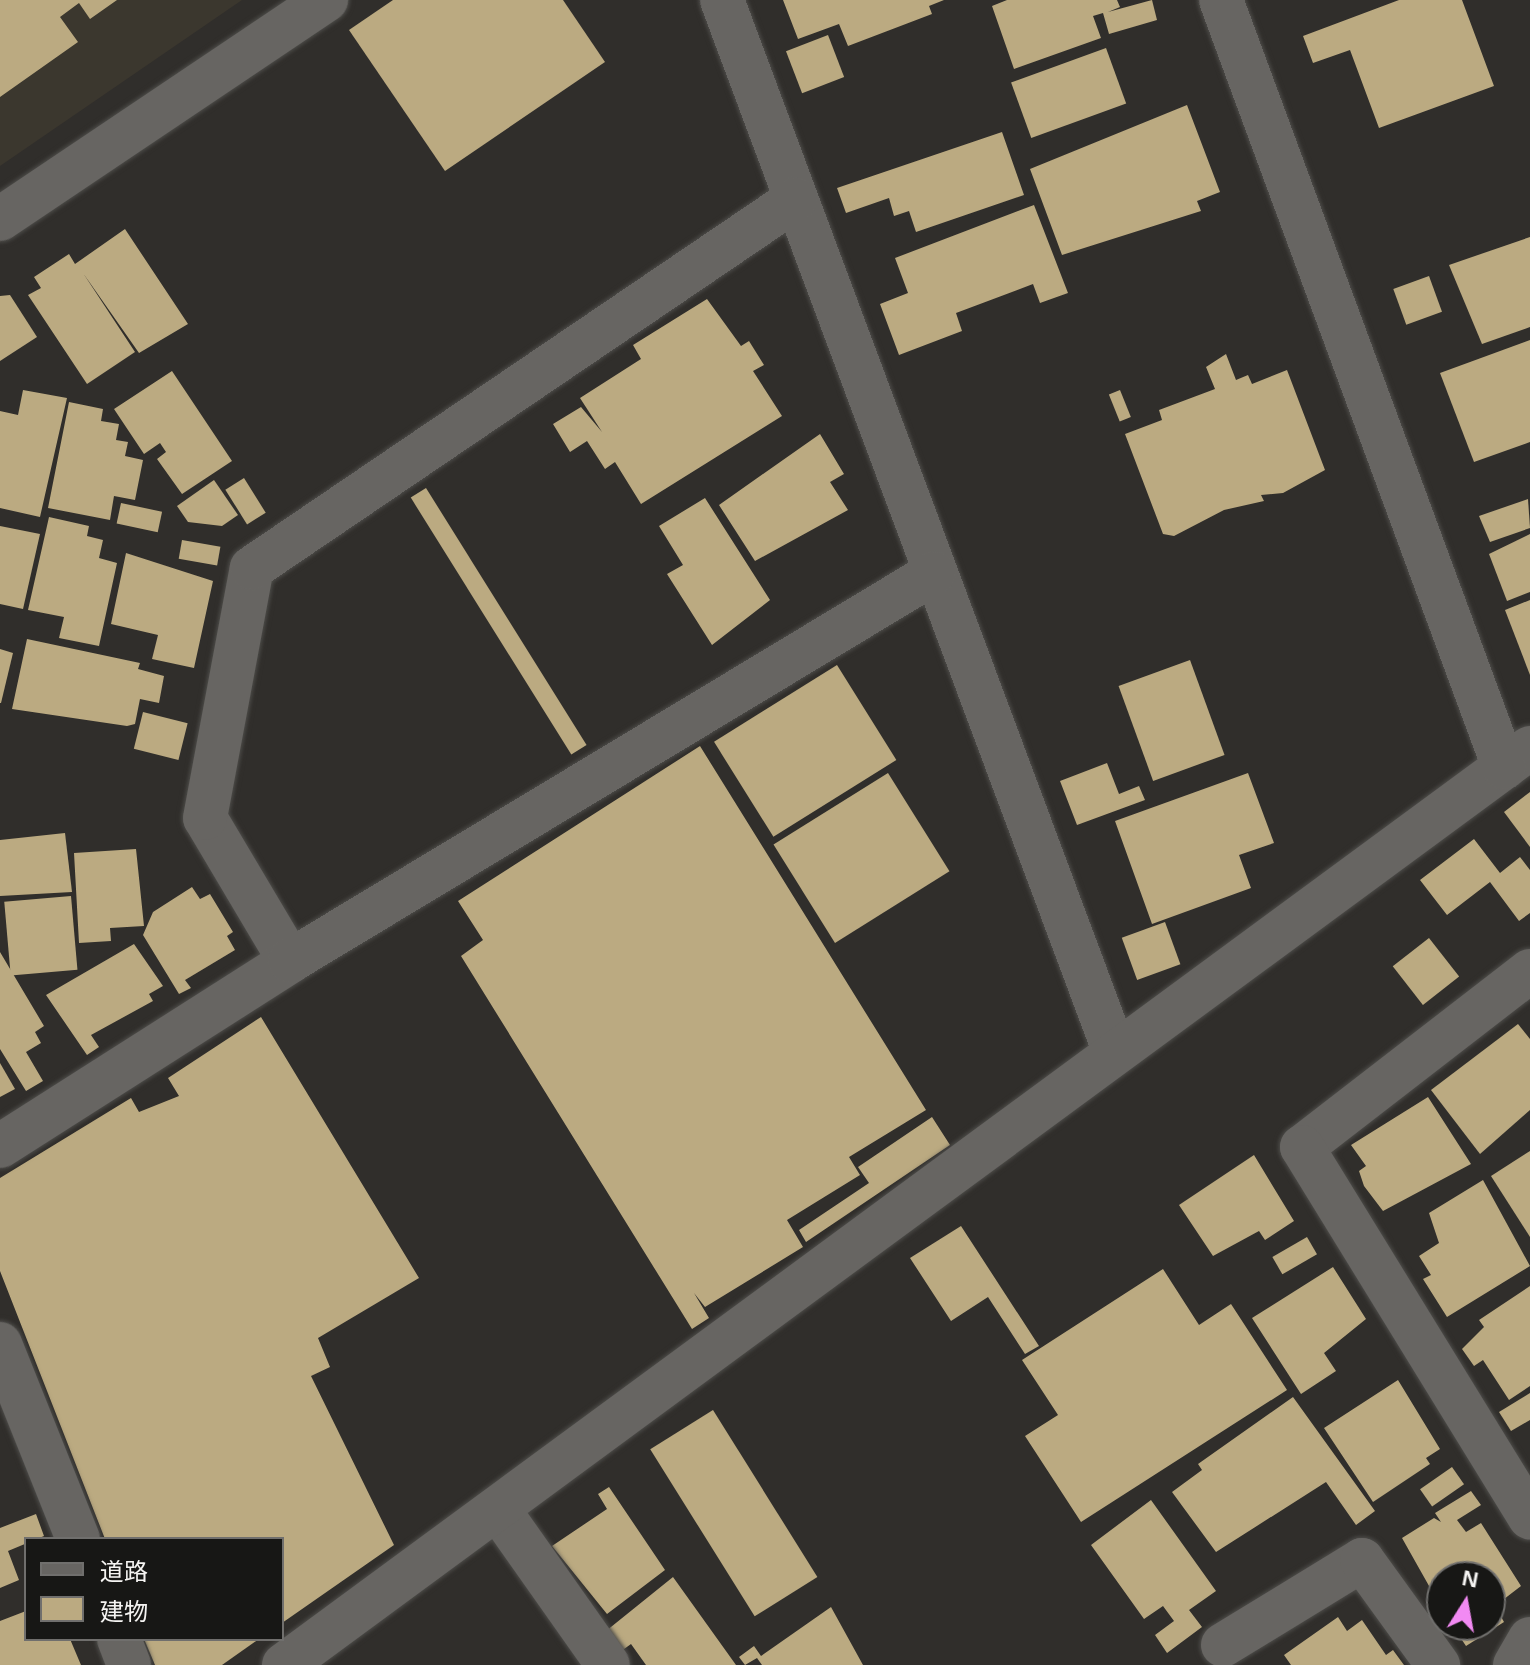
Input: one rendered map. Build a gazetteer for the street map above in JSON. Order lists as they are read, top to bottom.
{
  "legend": ["道路", "建物"],
  "north": "top"
}
